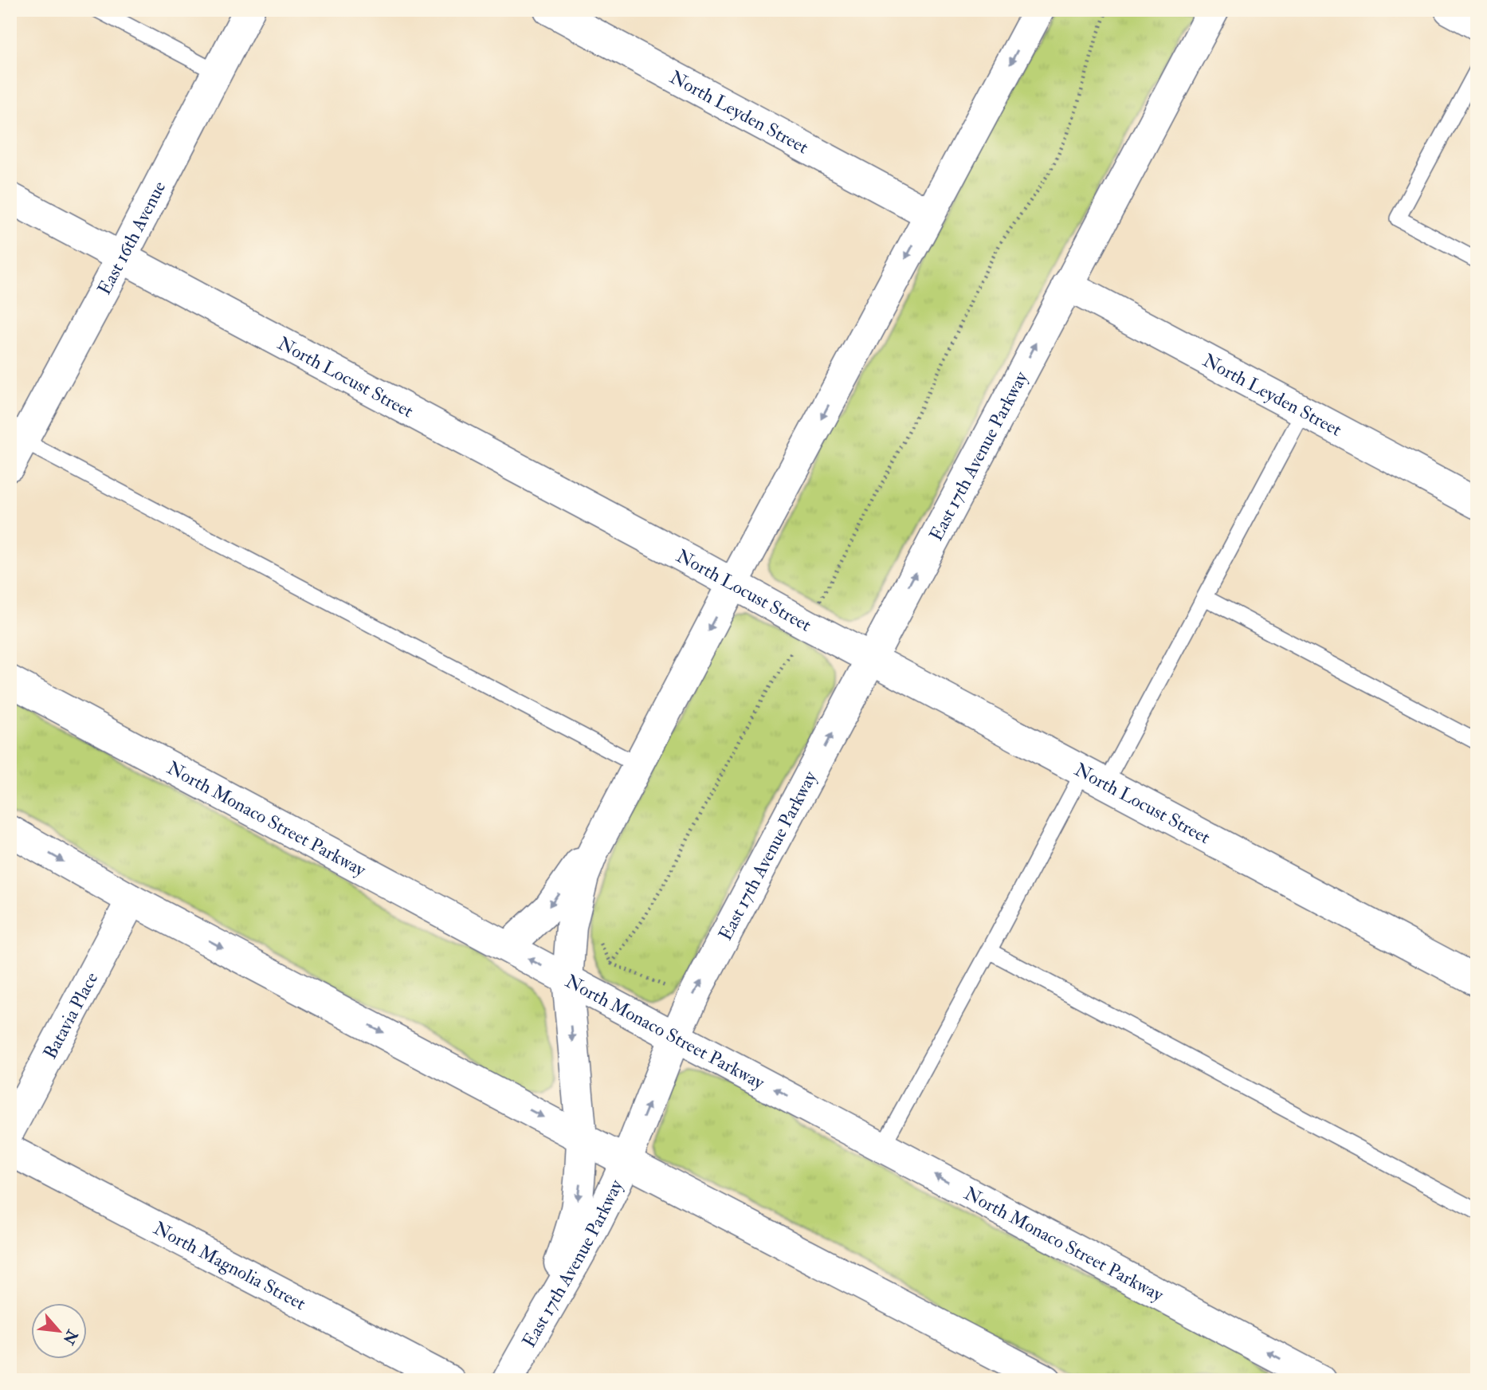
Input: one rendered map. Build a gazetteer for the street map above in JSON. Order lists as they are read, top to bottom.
{
  "streets": {
    "main road": [
      "North Leyden Street",
      "East 16th Avenue",
      "North Locust Street",
      "East 17th Avenue Parkway",
      "North Monaco Street Parkway",
      "Batavia Place",
      "North Magnolia Street"
    ]
  },
  "crossings": [
    ["North Leyden Street", "East 17th Avenue Parkway"],
    ["East 16th Avenue", "North Locust Street"],
    ["North Locust Street", "East 17th Avenue Parkway"],
    ["East 17th Avenue Parkway", "North Monaco Street Parkway"]
  ],
  "north": "bottom right"
}
